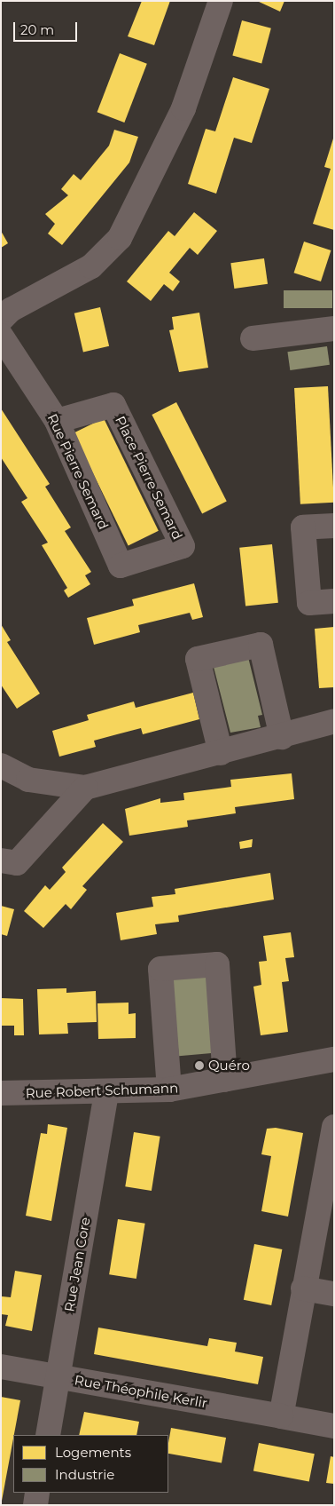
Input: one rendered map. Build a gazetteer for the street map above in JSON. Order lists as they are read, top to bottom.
{
  "streets": {
    "street": [
      "Rue Pierre Semard",
      "Place Pierre Semard",
      "Rue Robert Schumann",
      "Rue Jean Core",
      "Rue Théophile Kerlir"
    ]
  },
  "crossings": [
    ["Rue Pierre Semard", "Place Pierre Semard"],
    ["Rue Robert Schumann", "Rue Jean Core"],
    ["Rue Jean Core", "Rue Théophile Kerlir"]
  ],
  "places": ["Quéro"],
  "legend": ["Logements", "Industrie"],
  "scale_bar": "20 m"
}
